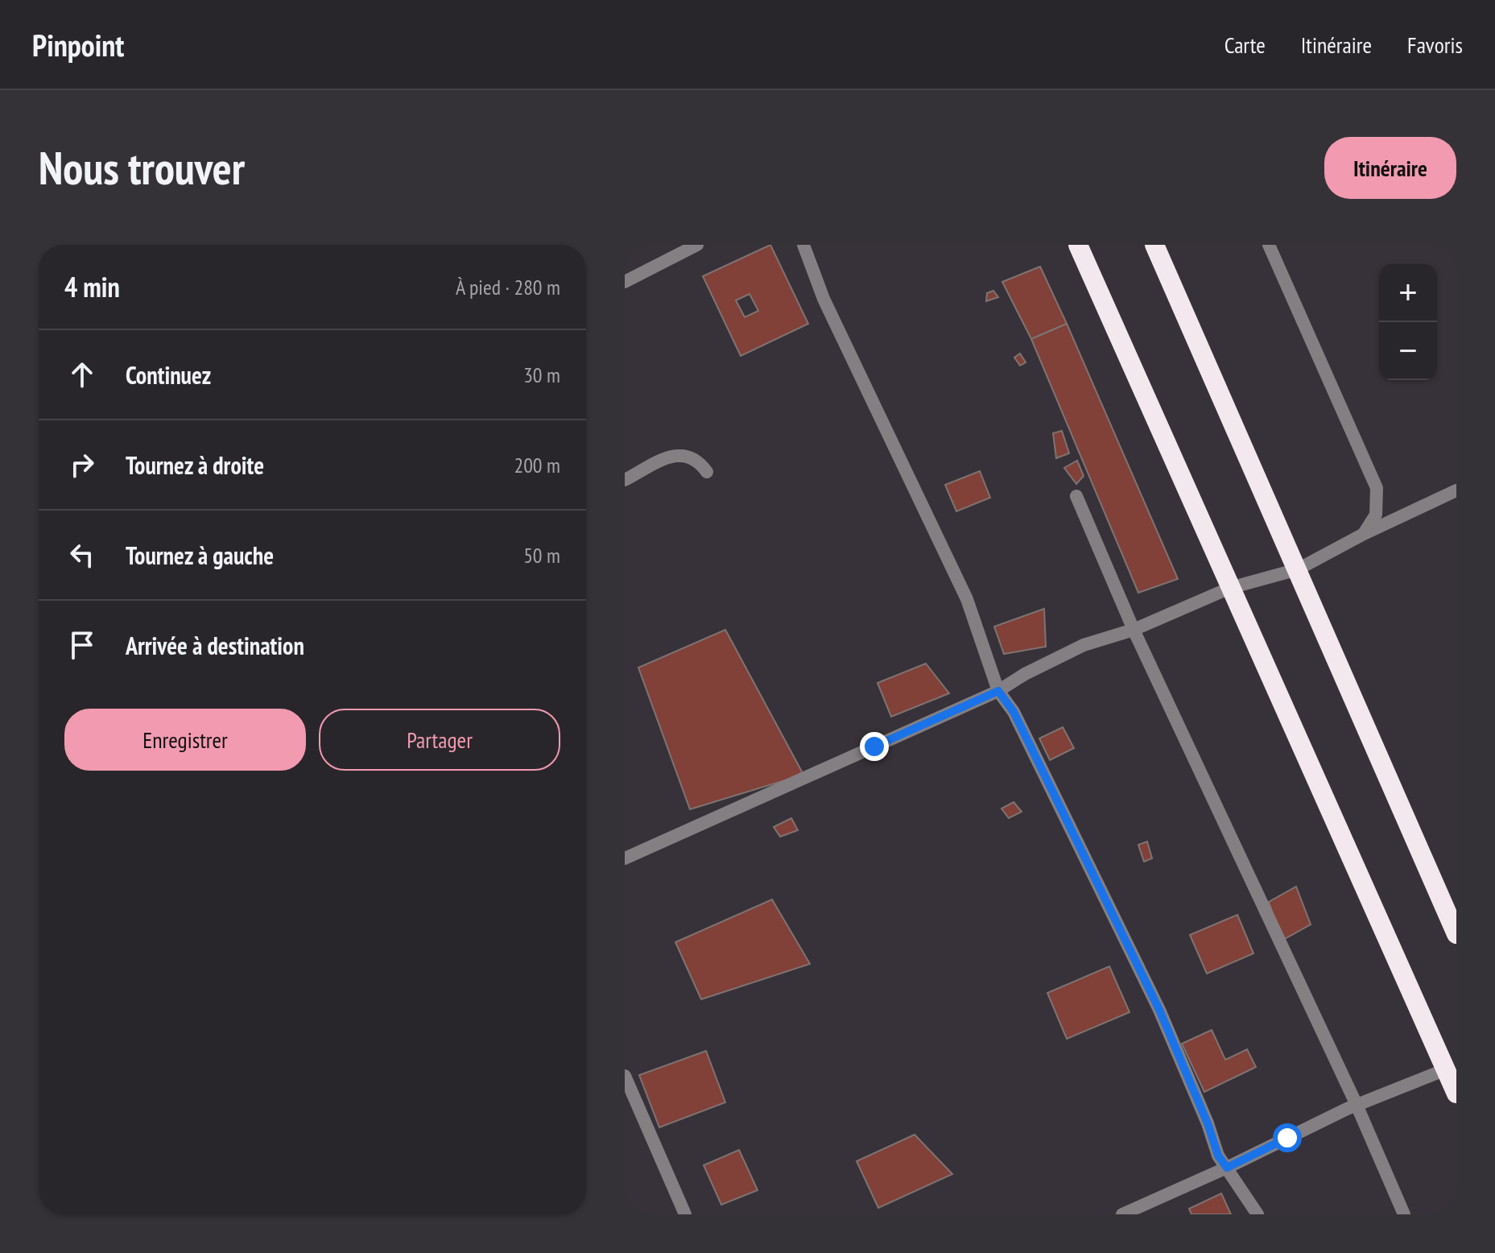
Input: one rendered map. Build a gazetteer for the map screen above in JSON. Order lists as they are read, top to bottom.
{
  "page": {
    "header": "Pinpoint",
    "nav": ["Carte", "Itinéraire", "Favoris"],
    "buttons": [
      "Itinéraire",
      ["Enregistrer", "Partager"]
    ],
    "title": "Nous trouver",
    "heading": ["4 min", "À pied · 280 m"],
    "map_buttons": ["+", "−"],
    "list": [
      ["Continuez", "30 m"],
      ["Tournez à droite", "200 m"],
      ["Tournez à gauche", "50 m"],
      "Arrivée à destination"
    ]
  }
}
